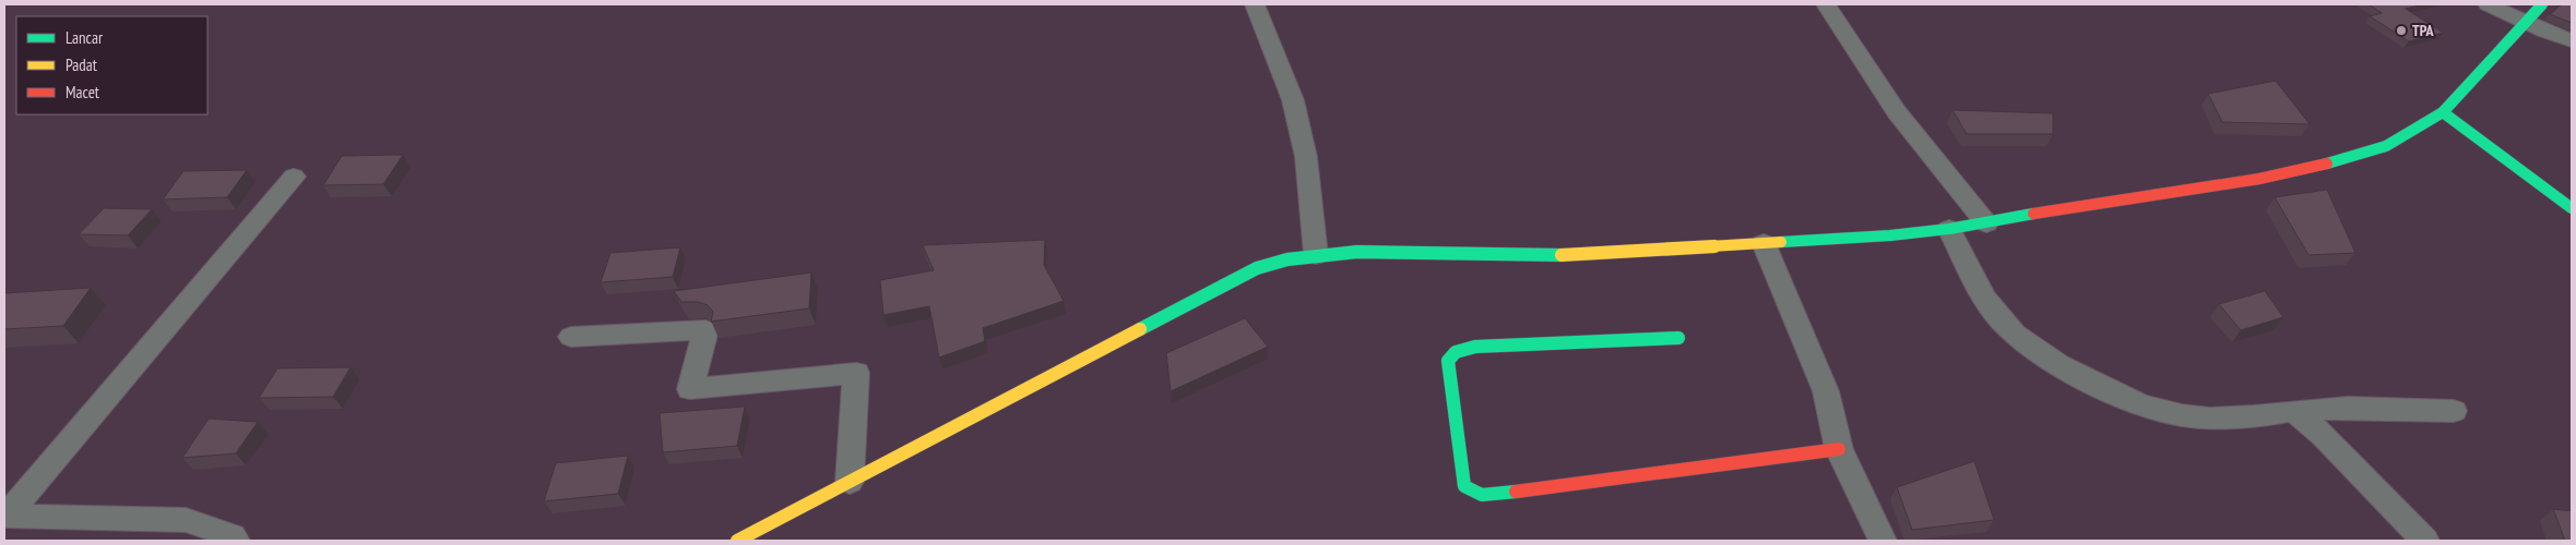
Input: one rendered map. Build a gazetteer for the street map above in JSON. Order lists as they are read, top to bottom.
{
  "places": ["TPA"],
  "legend": ["Lancar", "Padat", "Macet"]
}
